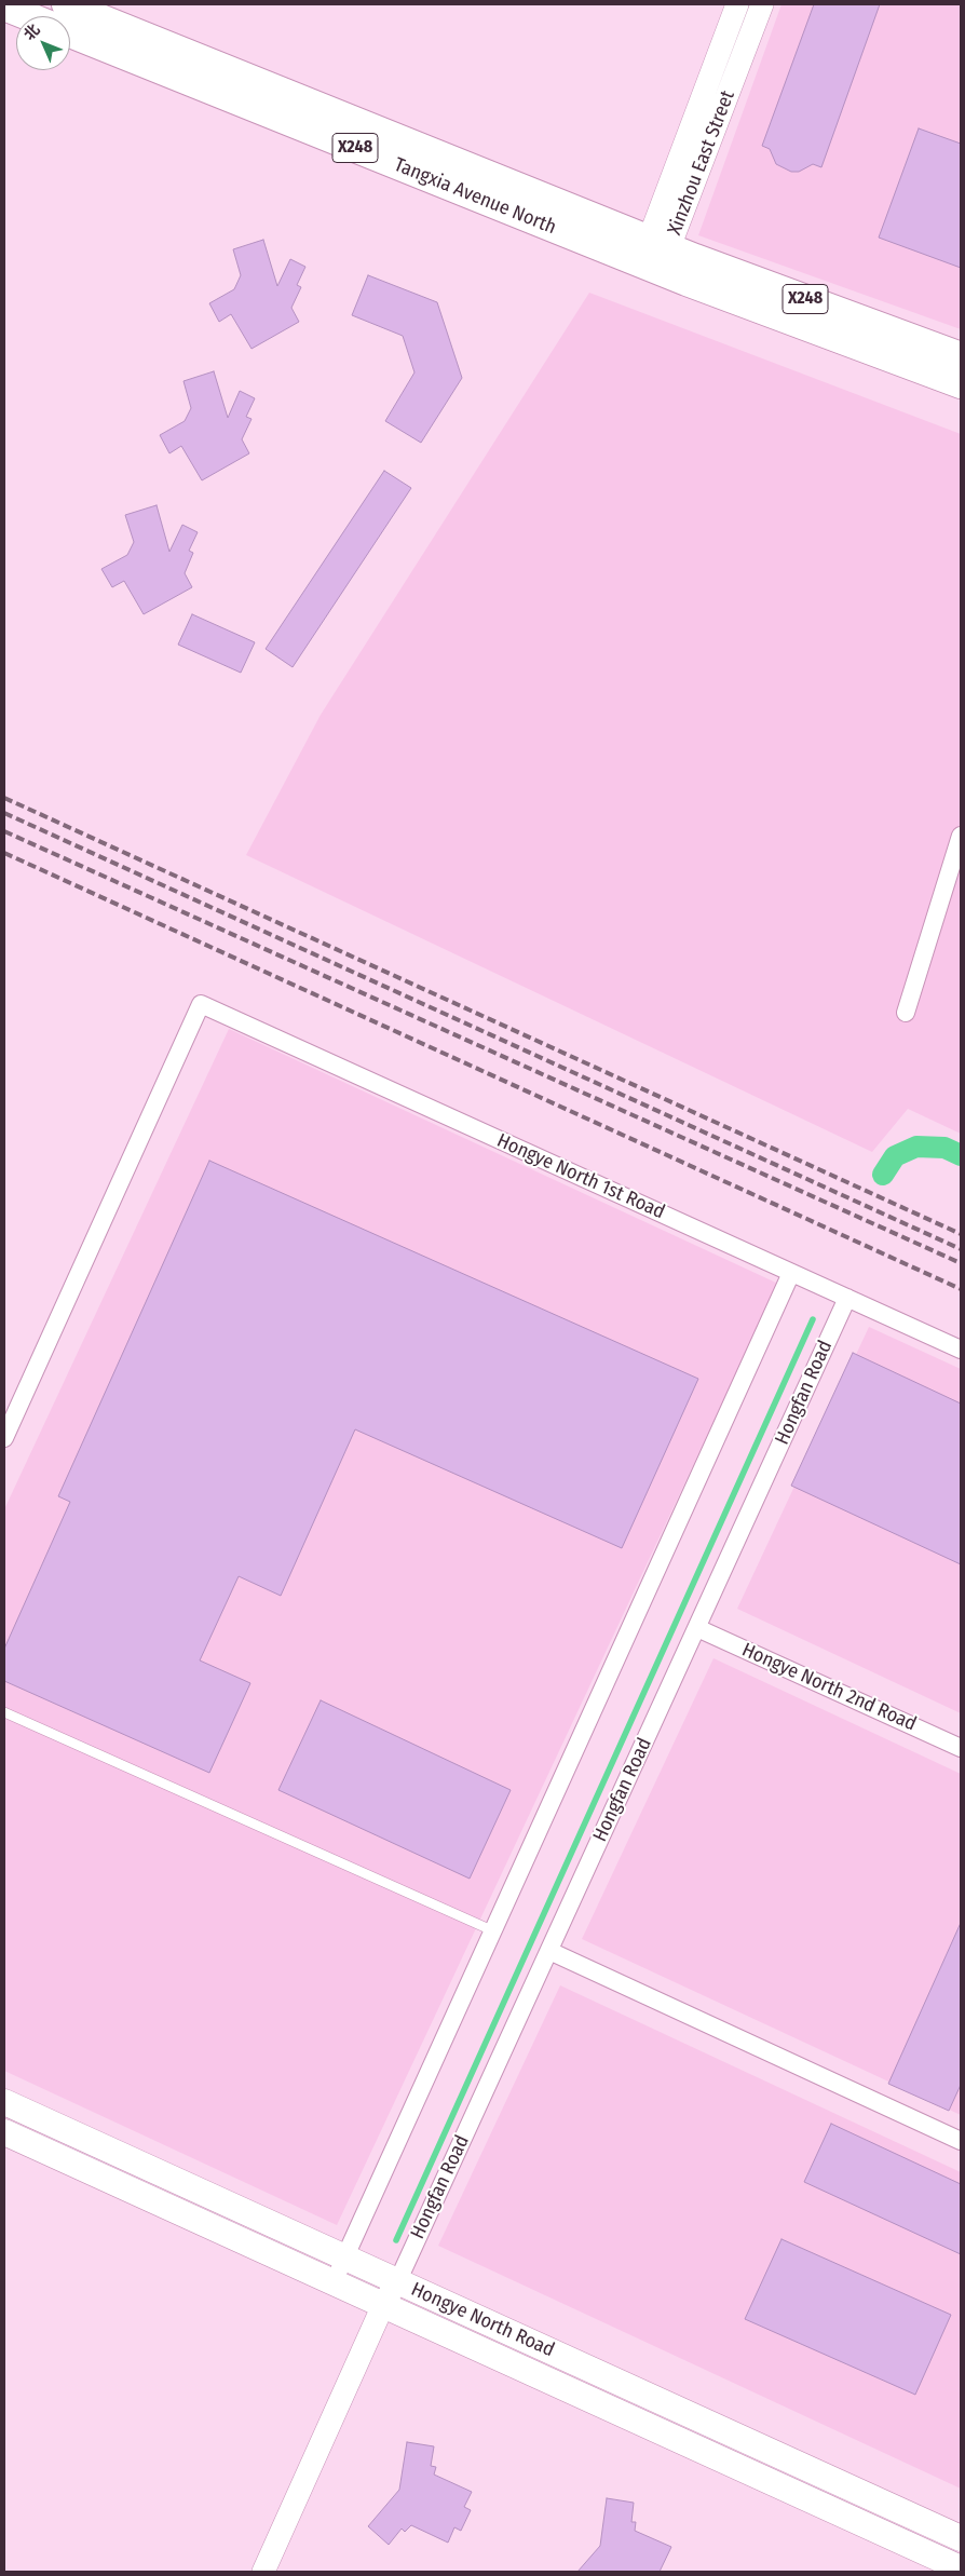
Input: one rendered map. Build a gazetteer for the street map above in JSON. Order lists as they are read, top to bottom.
{
  "streets": {
    "main road": ["X248", "Tangxia Avenue North", "Hongye North Road"],
    "street": [
      "Xinzhou East Street",
      "Hongye North 1st Road",
      "Hongfan Road",
      "Hongye North 2nd Road"
    ]
  },
  "crossings": [
    ["X248", "Xinzhou East Street"],
    ["X248", "Tangxia Avenue North"],
    ["Xinzhou East Street", "Tangxia Avenue North"],
    ["Hongye North 1st Road", "Hongfan Road"],
    ["Hongfan Road", "Hongye North 2nd Road"],
    ["Hongfan Road", "Hongye North Road"]
  ],
  "north": "top left"
}
